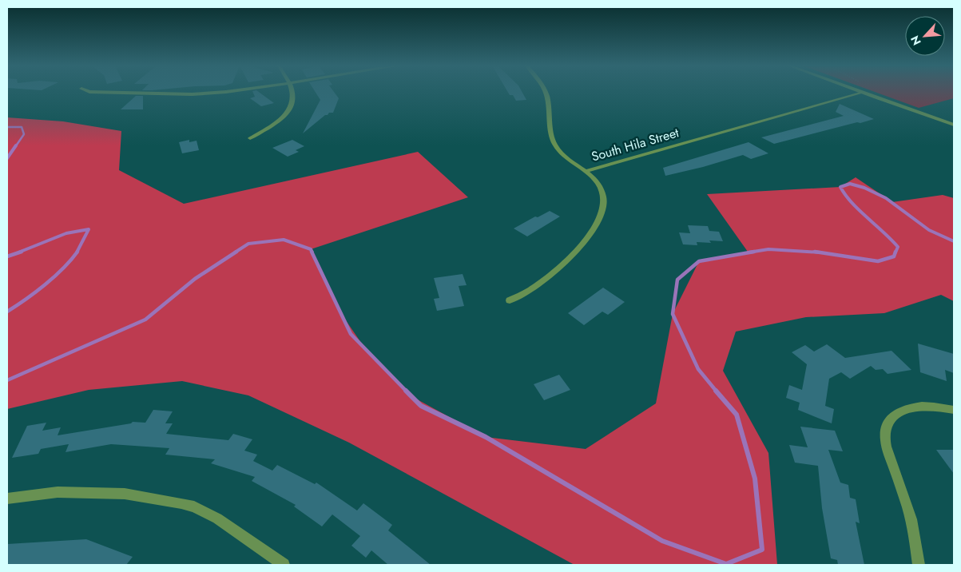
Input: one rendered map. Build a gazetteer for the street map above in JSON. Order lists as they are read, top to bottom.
{
  "streets": {
    "street": ["South Hila Street"]
  },
  "north": "bottom left"
}
